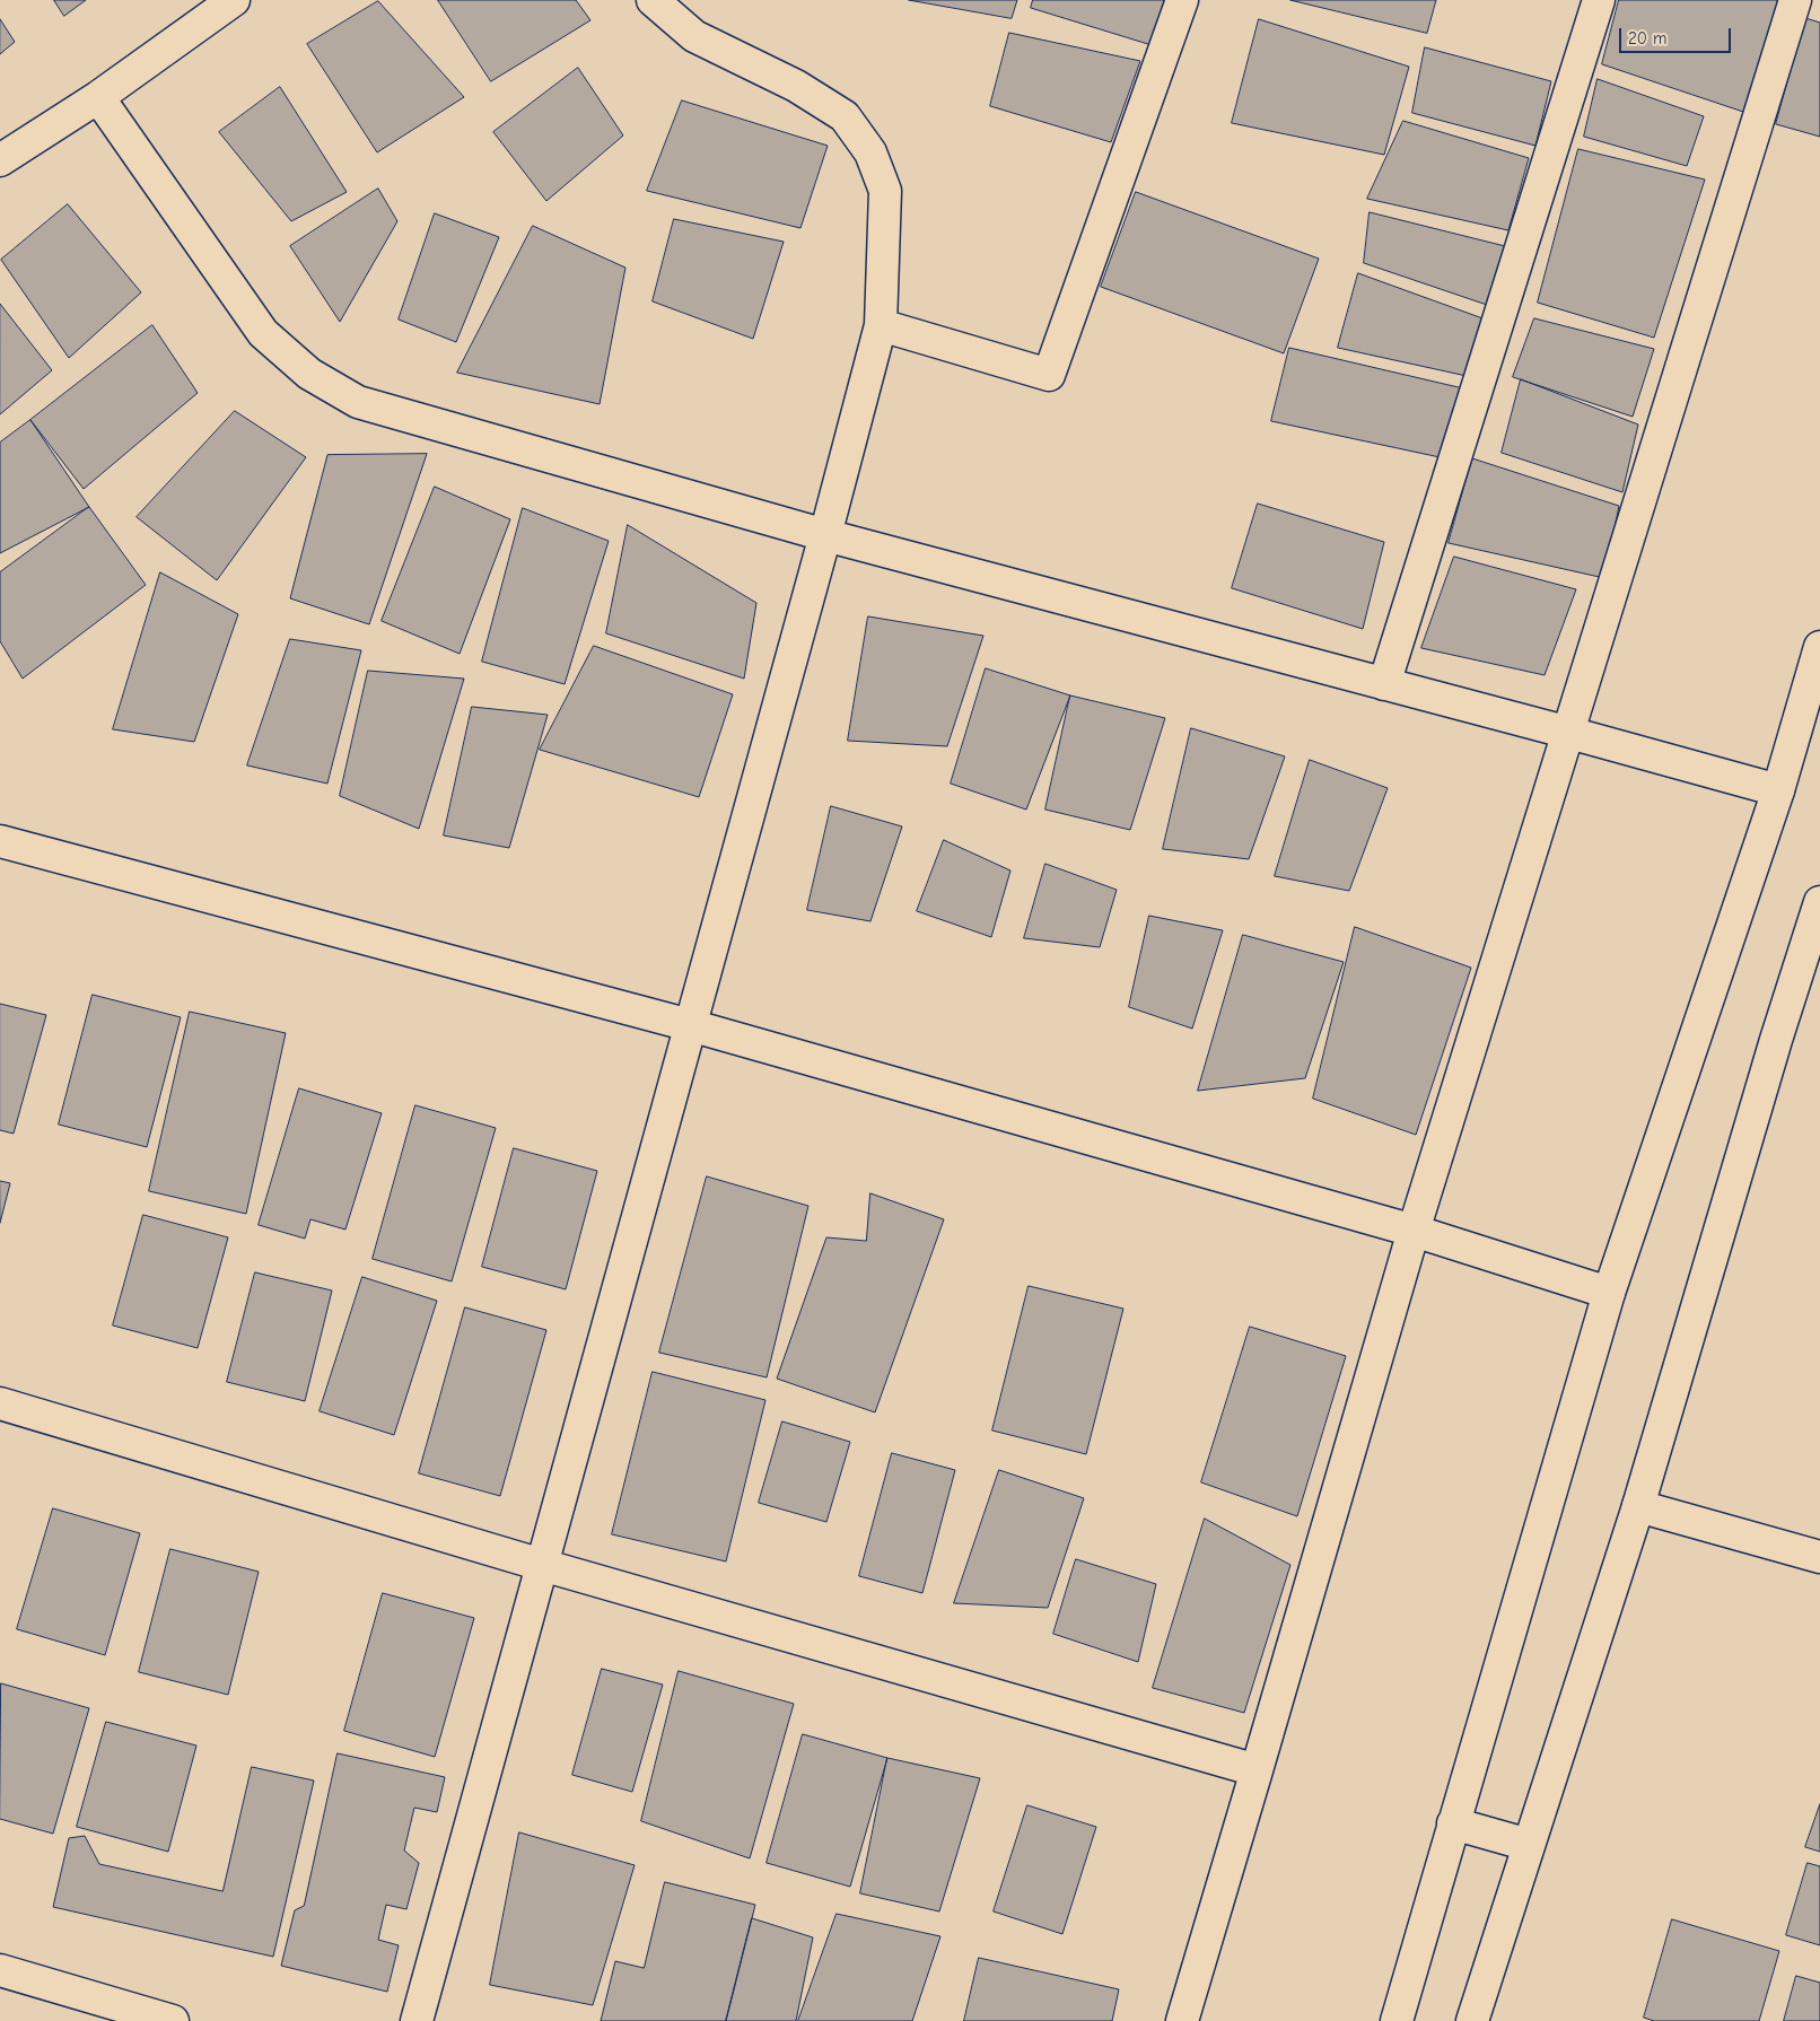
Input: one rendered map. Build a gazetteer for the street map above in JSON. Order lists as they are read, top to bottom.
{
  "scale_bar": "20 m"
}
